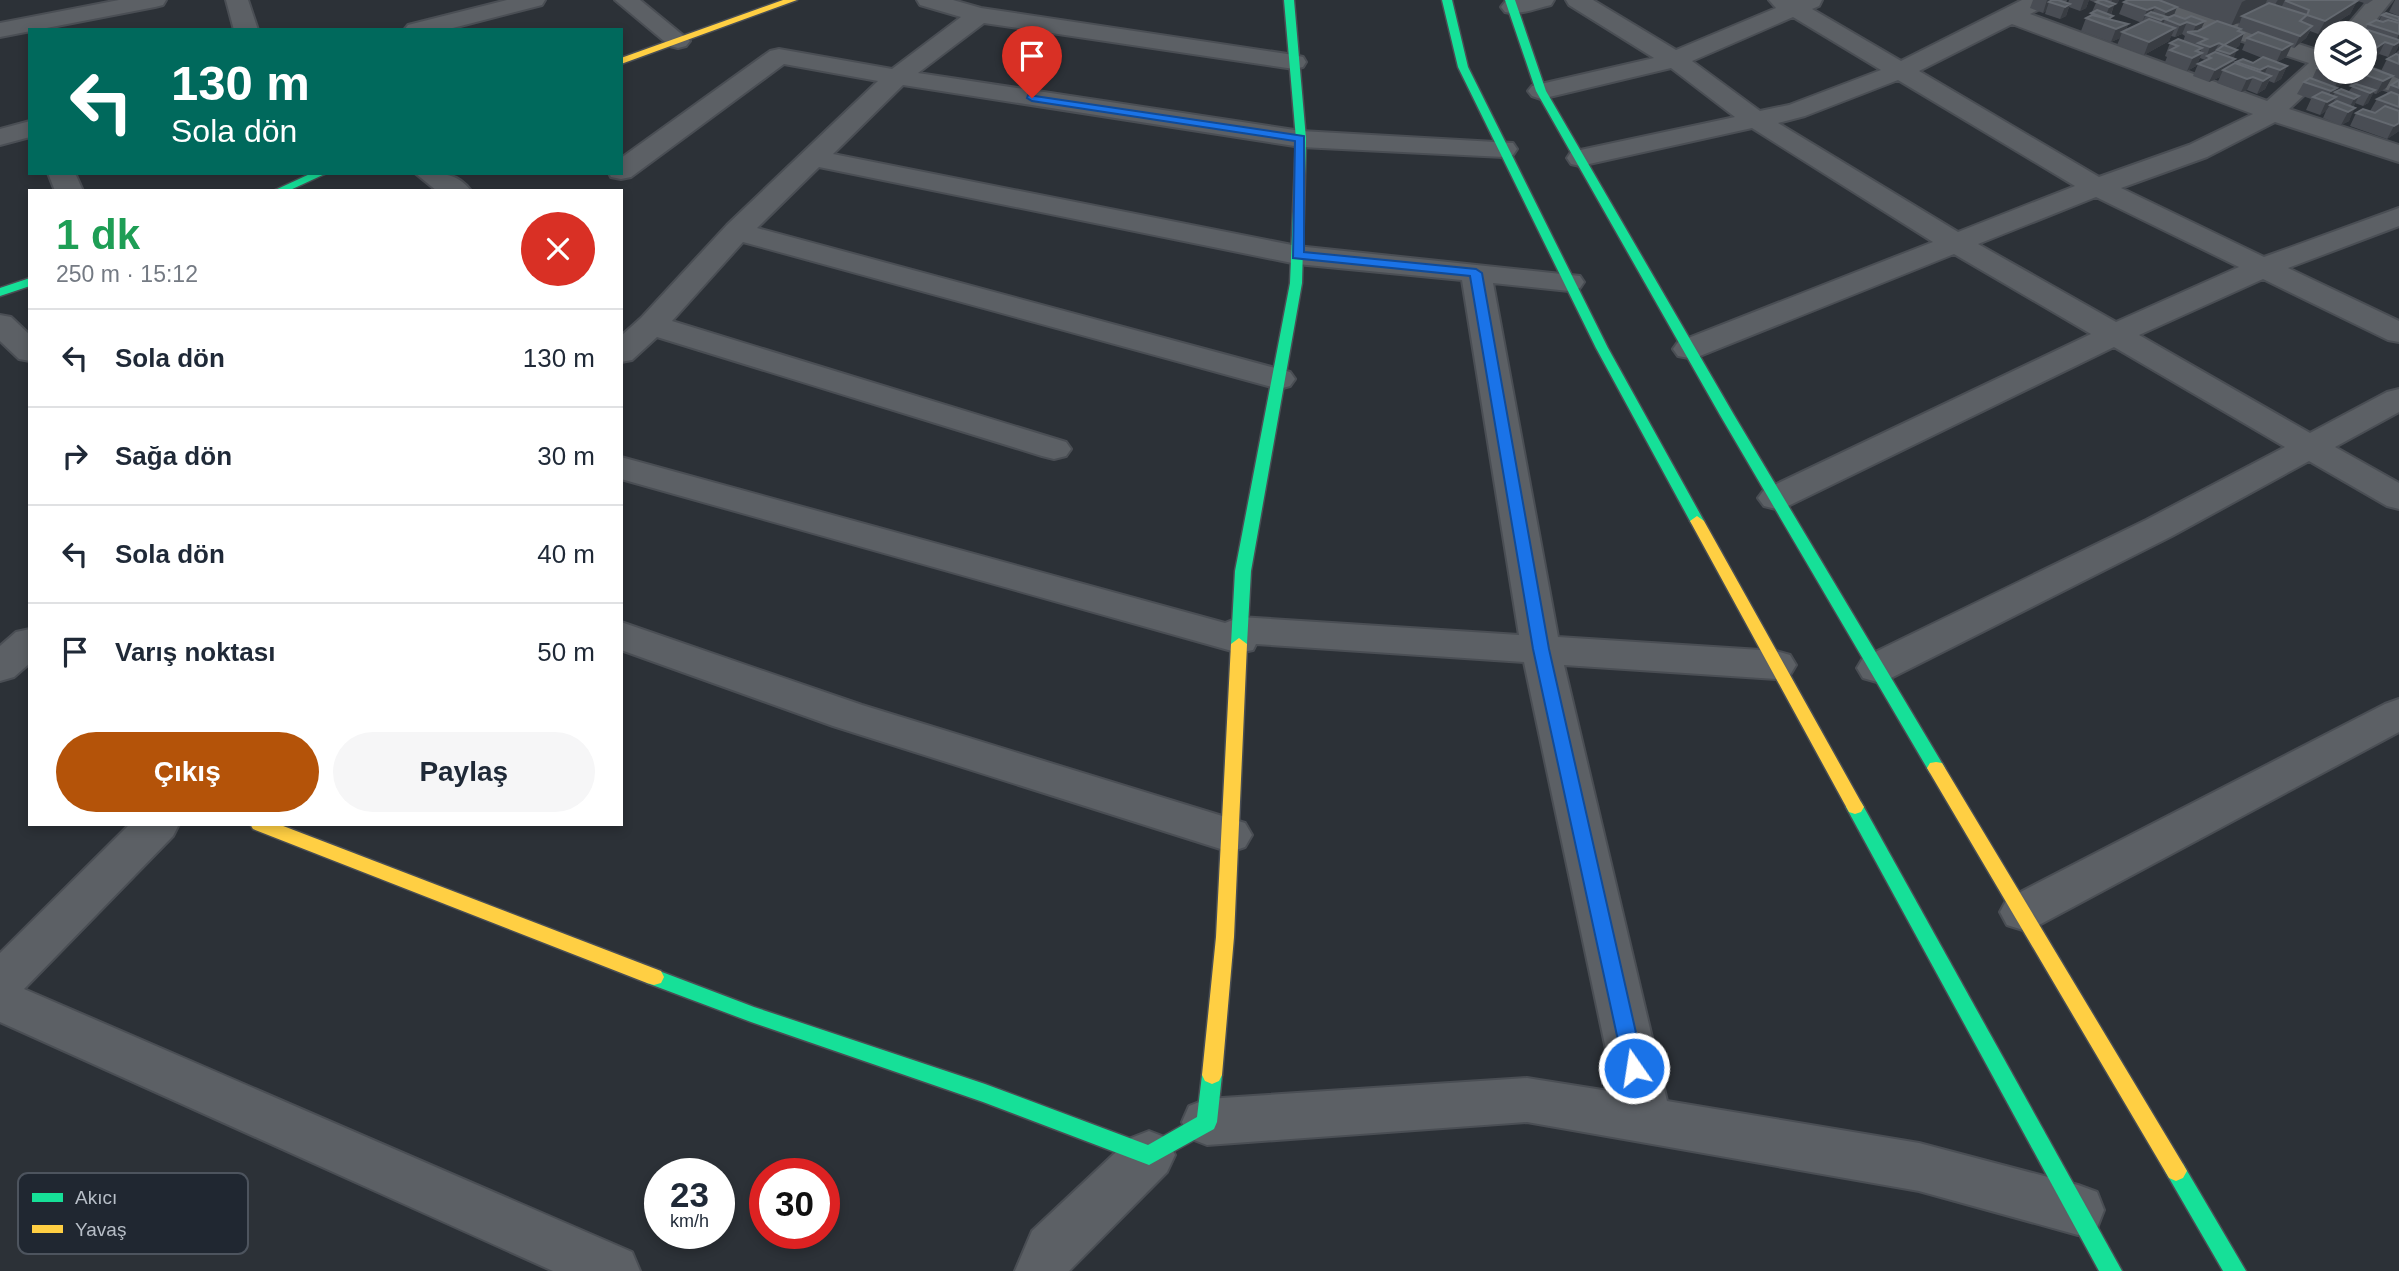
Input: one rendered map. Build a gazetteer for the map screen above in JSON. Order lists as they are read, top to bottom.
{
  "legend": ["Akıcı", "Yavaş"],
  "page": {
    "turn": ["130 m", "Sola dön"],
    "heading": ["1 dk", "250 m · 15:12"],
    "list": [
      {
        "name": "Sola dön",
        "value": "130 m"
      },
      {
        "name": "Sağa dön",
        "value": "30 m"
      },
      {
        "name": "Sola dön",
        "value": "40 m"
      },
      {
        "name": "Varış noktası",
        "value": "50 m"
      }
    ],
    "buttons": ["Çıkış", "Paylaş"],
    "speed": "23 km/h",
    "limit": "30"
  }
}
